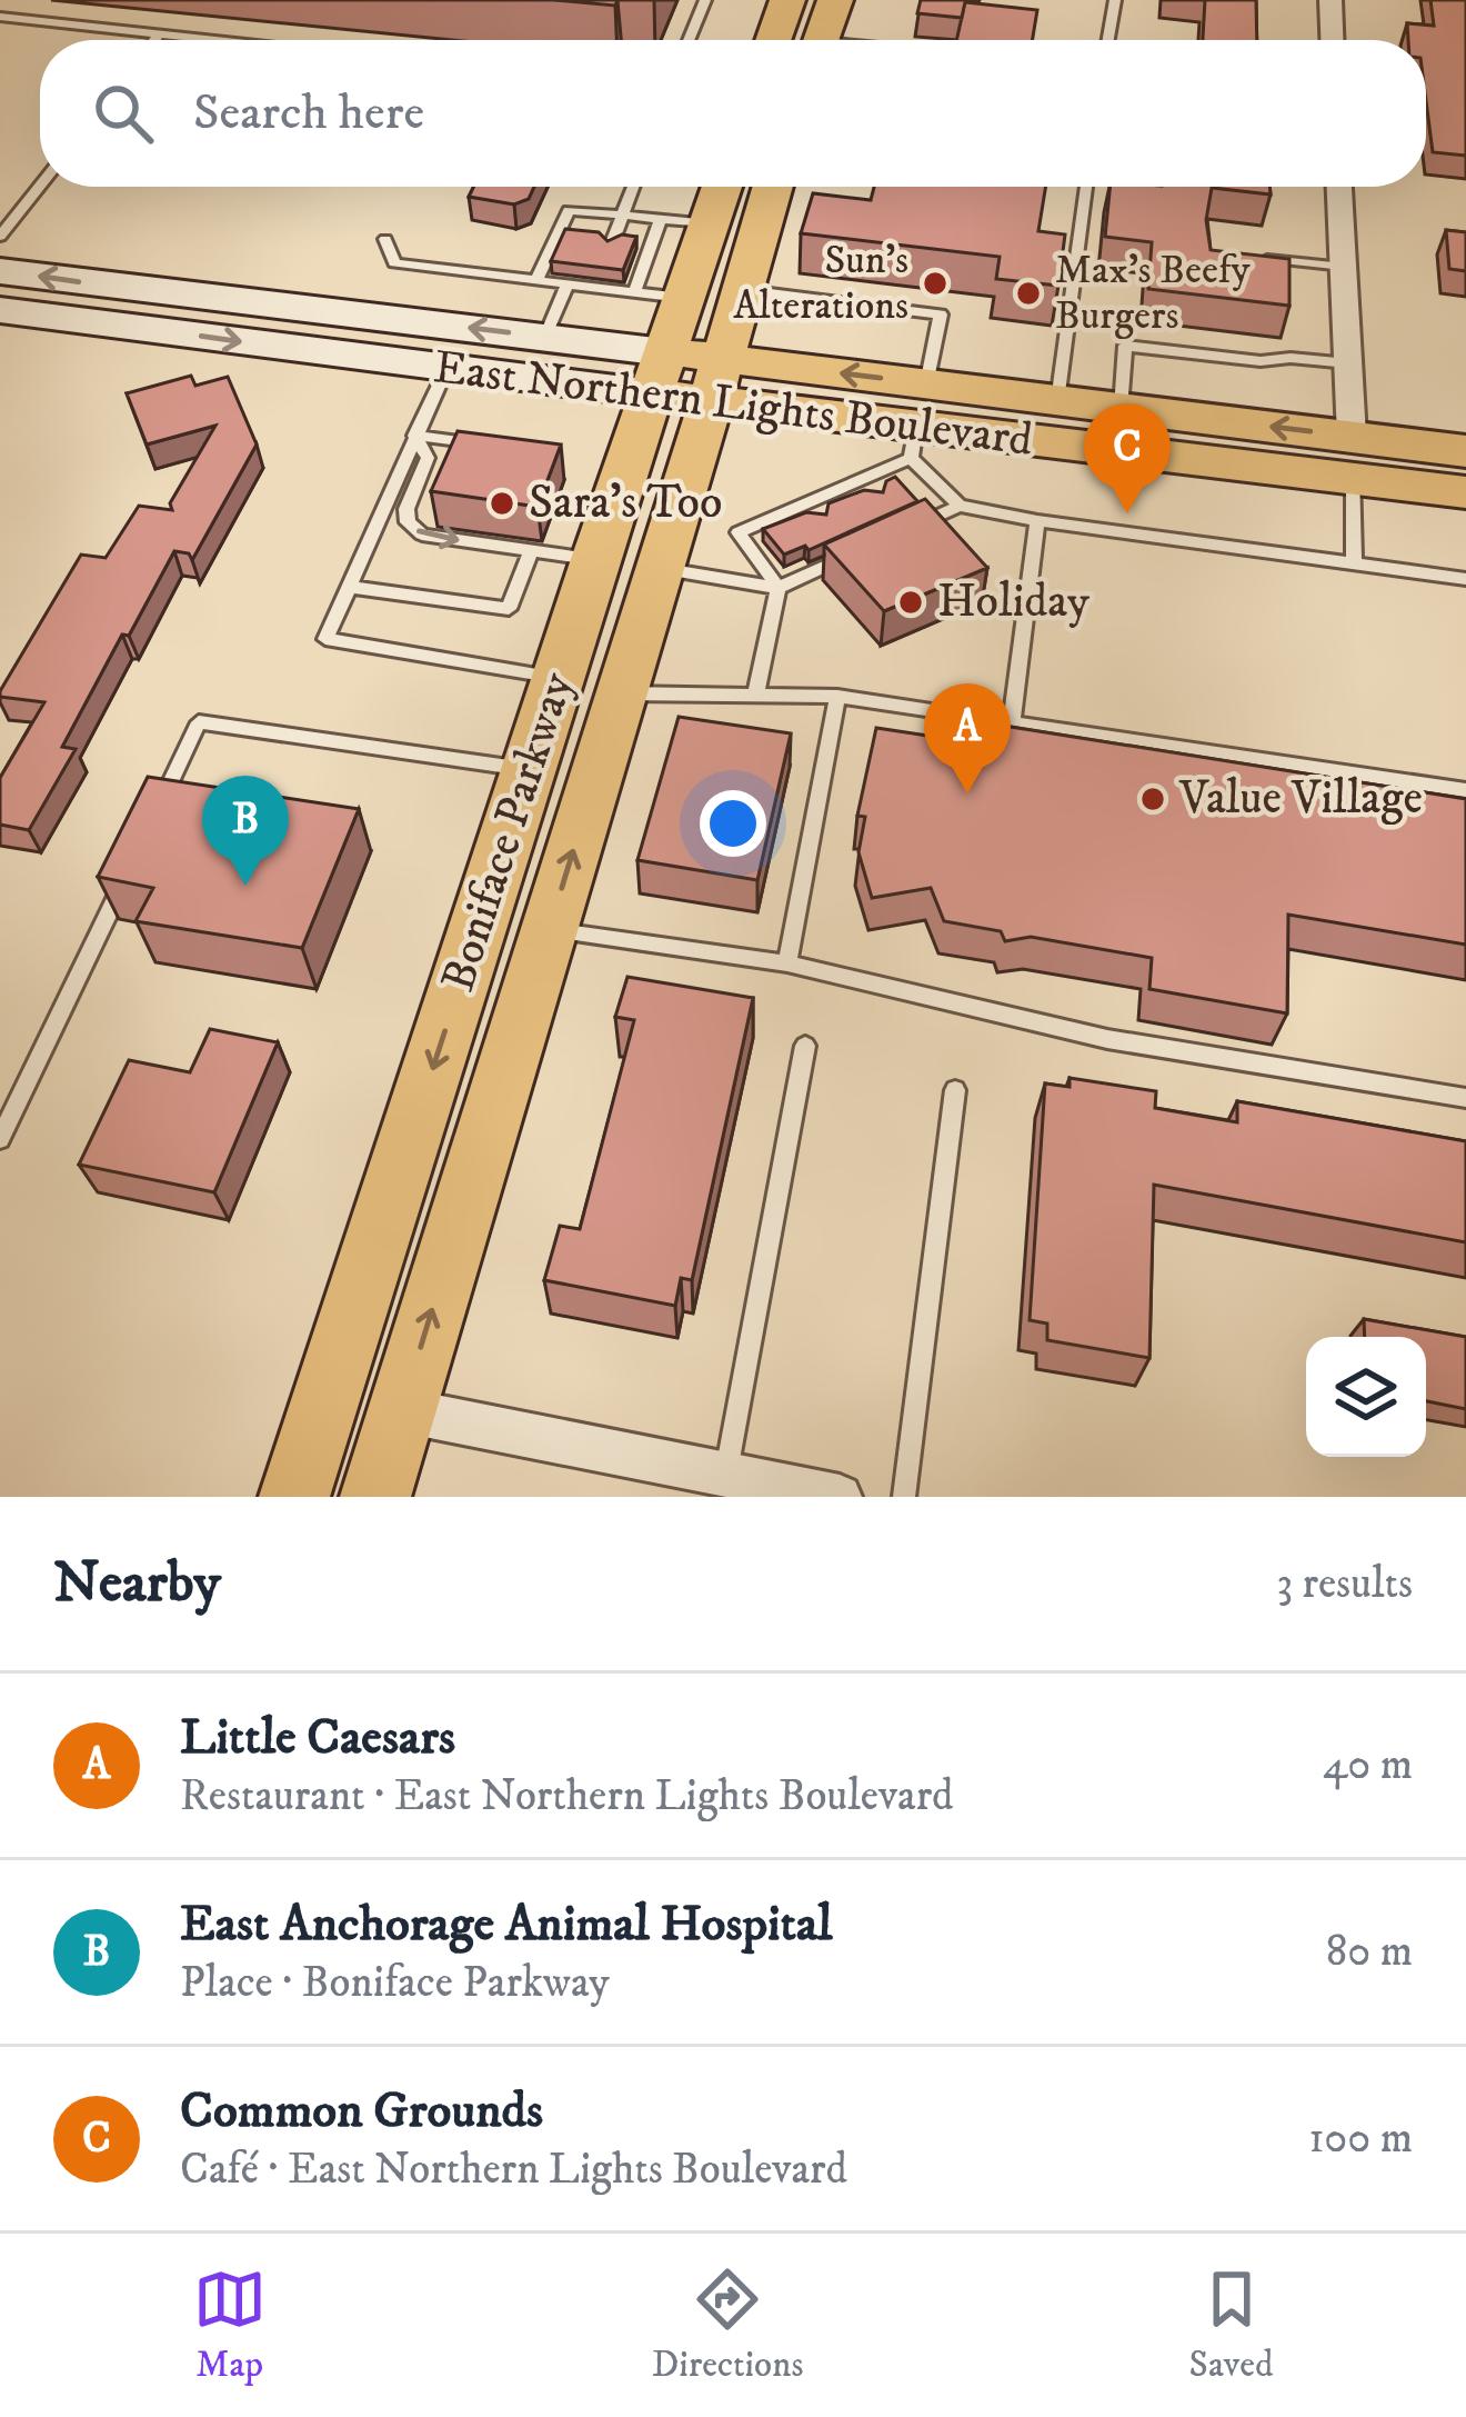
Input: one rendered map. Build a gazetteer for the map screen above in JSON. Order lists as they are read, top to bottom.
{
  "streets": {
    "main road": ["East Northern Lights Boulevard", "Boniface Parkway"]
  },
  "crossings": [
    ["East Northern Lights Boulevard", "Boniface Parkway"]
  ],
  "places": [
    "Sun's Alterations",
    "Max's Beefy Burgers",
    "Sara's Too",
    "Holiday",
    "Value Village"
  ],
  "page": {
    "search": "Search here",
    "pins": ["C", "A", "B"],
    "heading": ["Nearby", "3 results"],
    "list": [
      {
        "mark": "A",
        "name": "Little Caesars",
        "note": "Restaurant · East Northern Lights Boulevard",
        "value": "40 m"
      },
      {
        "mark": "B",
        "name": "East Anchorage Animal Hospital",
        "note": "Place · Boniface Parkway",
        "value": "80 m"
      },
      {
        "mark": "C",
        "name": "Common Grounds",
        "note": "Café · East Northern Lights Boulevard",
        "value": "100 m"
      }
    ],
    "nav": ["Map", "Directions", "Saved"]
  }
}
